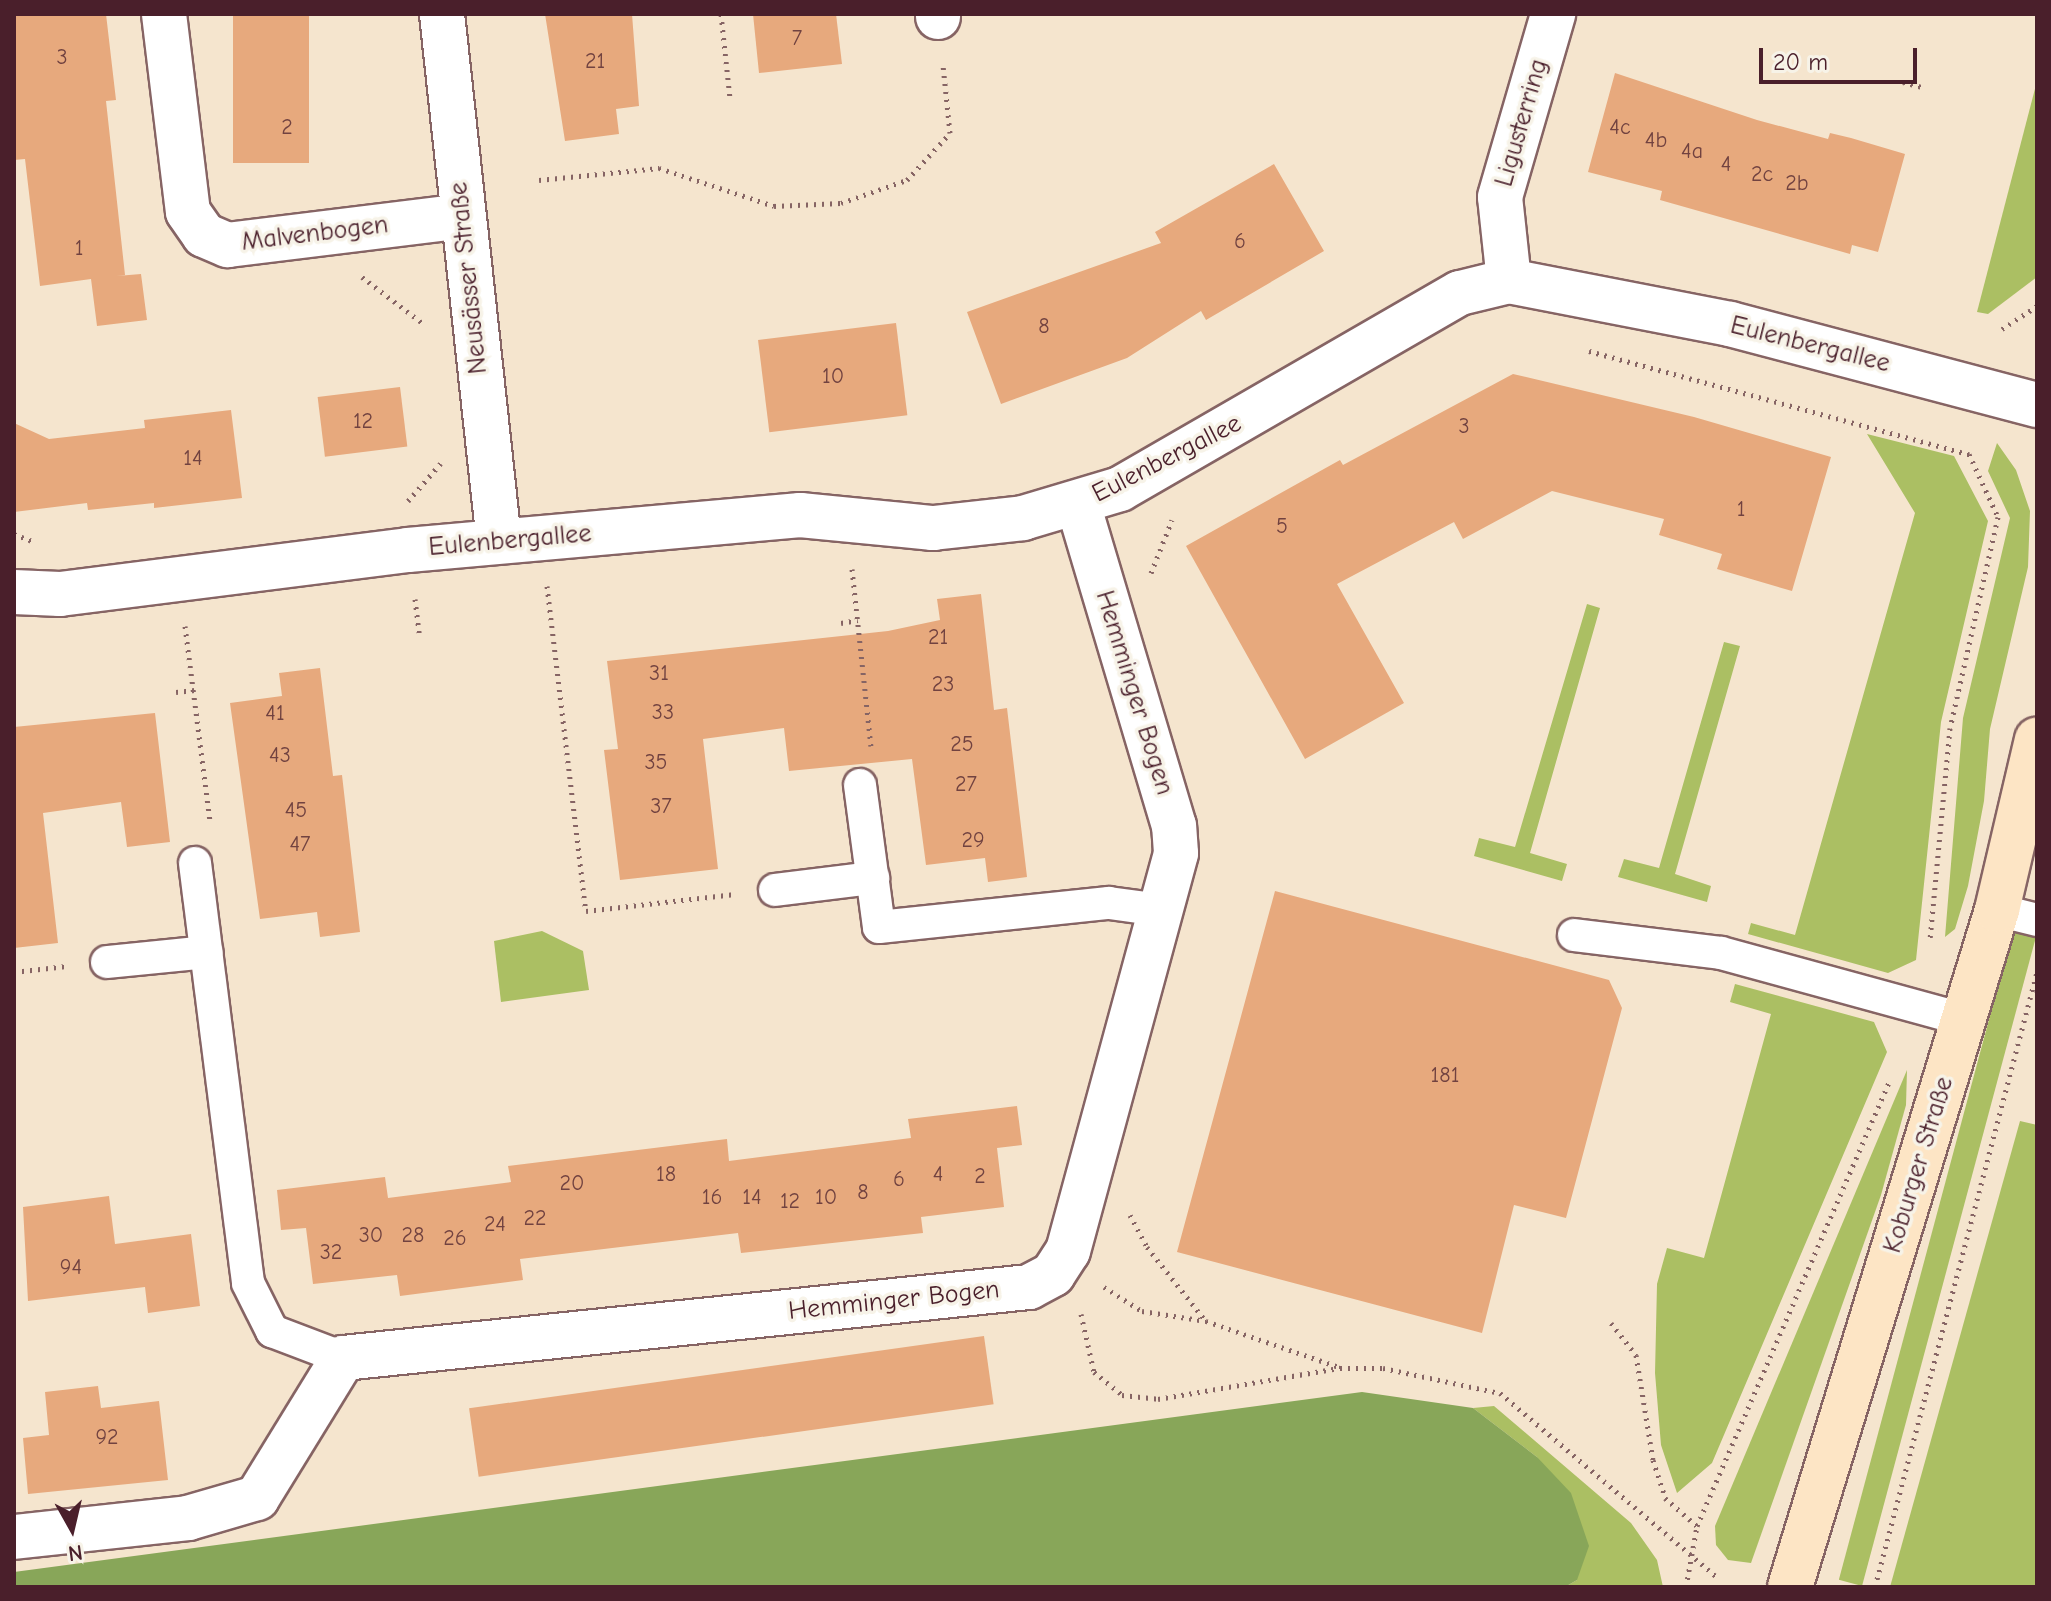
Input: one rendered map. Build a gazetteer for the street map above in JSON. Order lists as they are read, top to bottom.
{
  "streets": {
    "main road": ["Koburger Straße"],
    "street": [
      "Ligusterring",
      "Malvenbogen",
      "Neusässer Straße",
      "Eulenbergallee",
      "Hemminger Bogen"
    ]
  },
  "crossings": [
    ["Ligusterring", "Eulenbergallee"],
    ["Malvenbogen", "Neusässer Straße"],
    ["Neusässer Straße", "Eulenbergallee"],
    ["Eulenbergallee", "Hemminger Bogen"]
  ],
  "house_numbers": [
    "7",
    "3",
    "21",
    "2",
    "4c",
    "4b",
    "4a",
    "4",
    "2c",
    "2b",
    "6",
    "1",
    "8",
    "10",
    "12",
    "3",
    "14",
    "1",
    "5",
    "21",
    "31",
    "23",
    "33",
    "41",
    "25",
    "43",
    "35",
    "27",
    "37",
    "45",
    "29",
    "47",
    "181",
    "18",
    "4",
    "2",
    "6",
    "20",
    "8",
    "16",
    "14",
    "10",
    "12",
    "22",
    "24",
    "30",
    "28",
    "26",
    "32",
    "94",
    "92"
  ],
  "scale_bar": "20 m",
  "north": "bottom"
}
